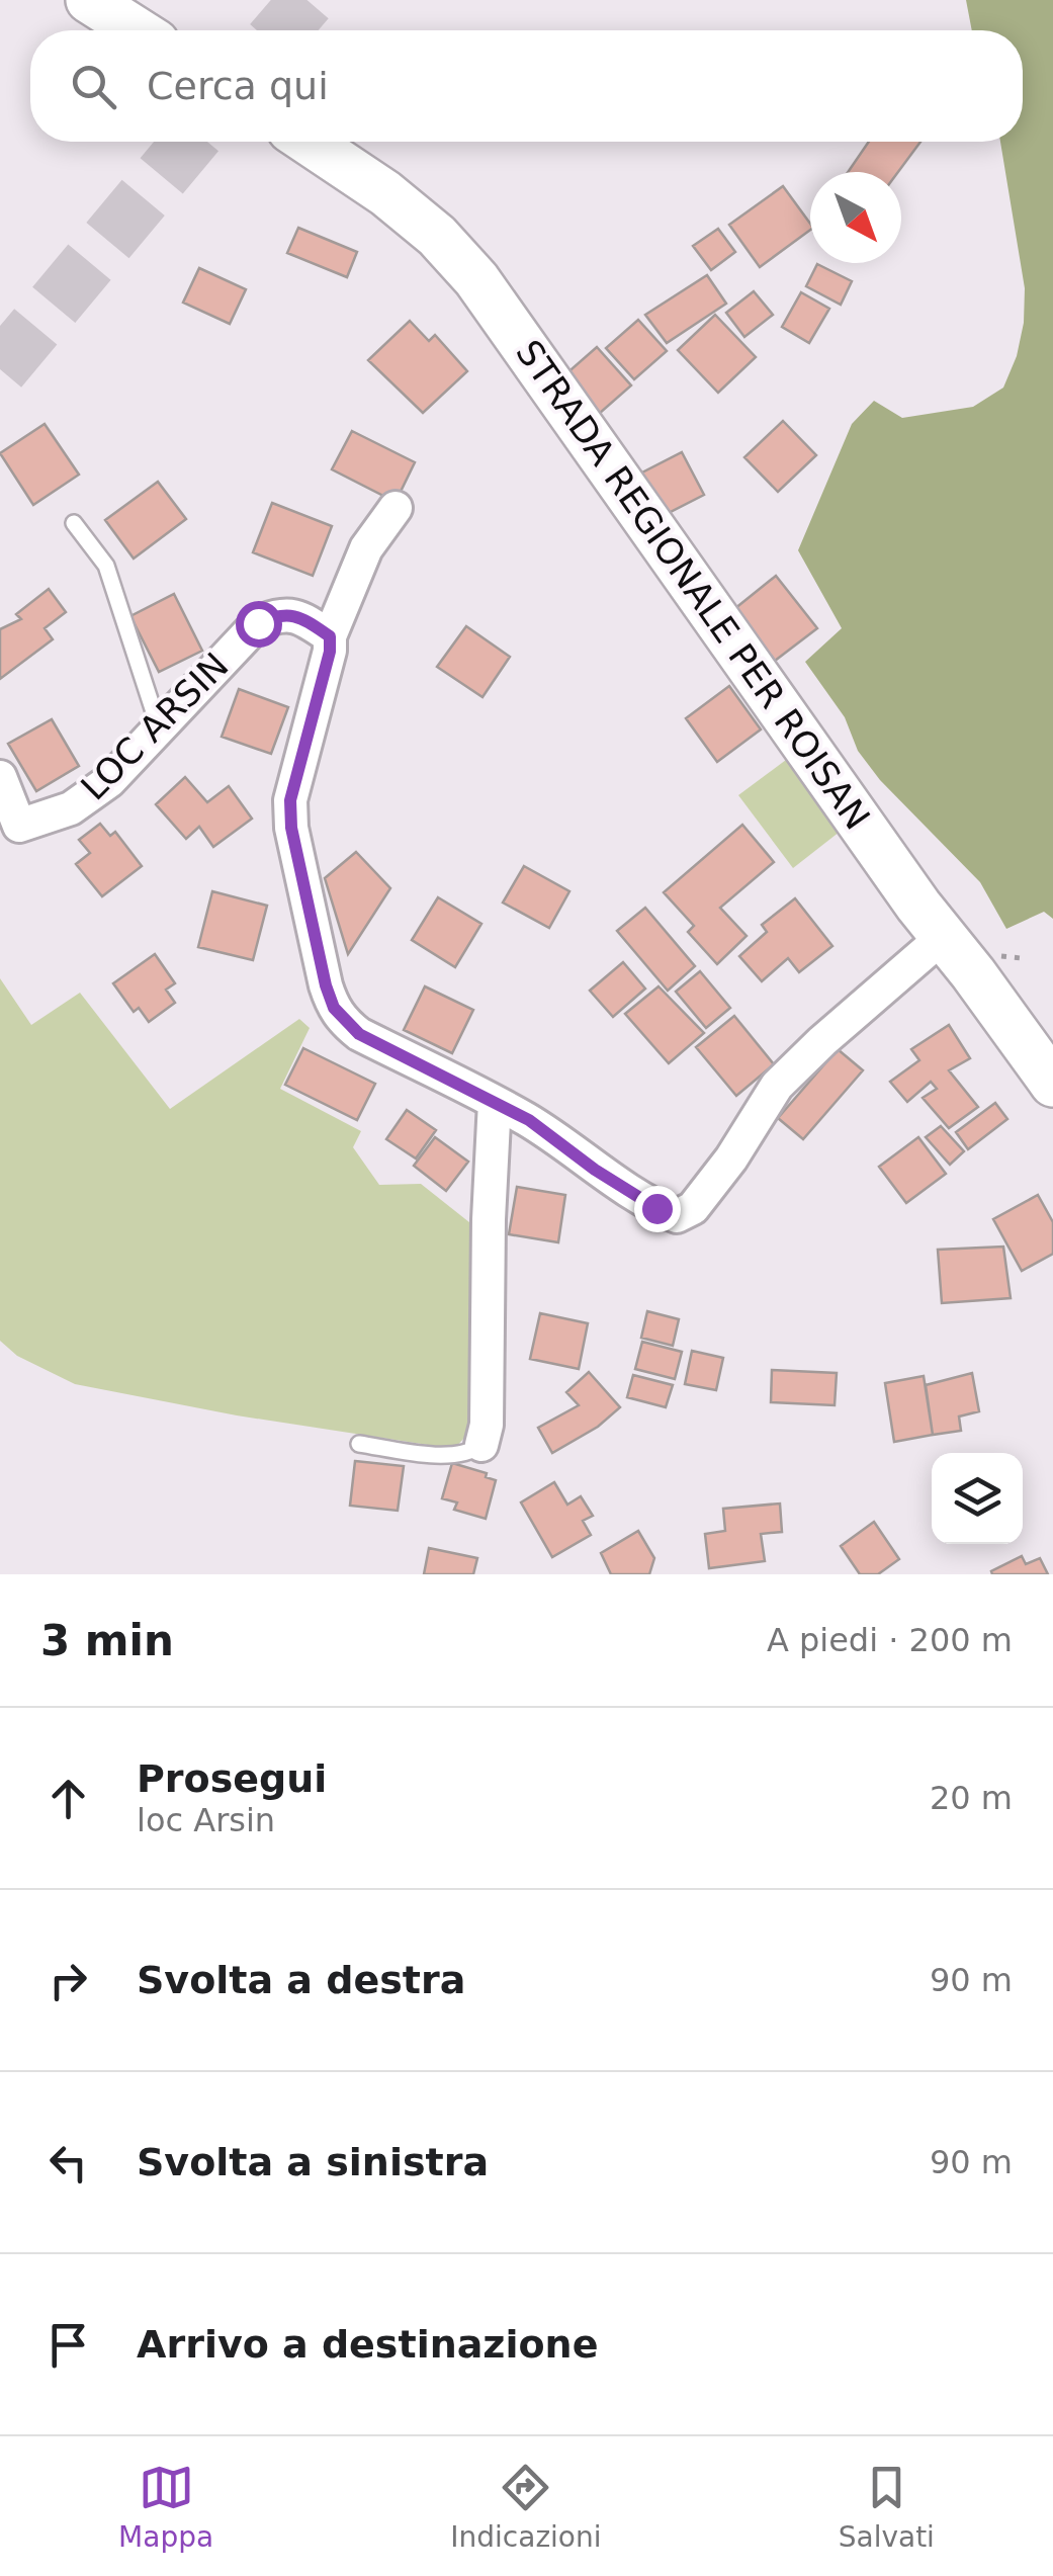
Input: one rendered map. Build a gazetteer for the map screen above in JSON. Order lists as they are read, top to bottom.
{
  "streets": {
    "main road": ["STRADA REGIONALE PER ROISAN"],
    "street": ["LOC ARSIN"]
  },
  "north": "bottom right",
  "page": {
    "search": "Cerca qui",
    "heading": ["3 min", "A piedi · 200 m"],
    "list": [
      ["Prosegui", "loc Arsin", "20 m"],
      ["Svolta a destra", "90 m"],
      ["Svolta a sinistra", "90 m"],
      "Arrivo a destinazione"
    ],
    "nav": ["Mappa", "Indicazioni", "Salvati"]
  }
}
